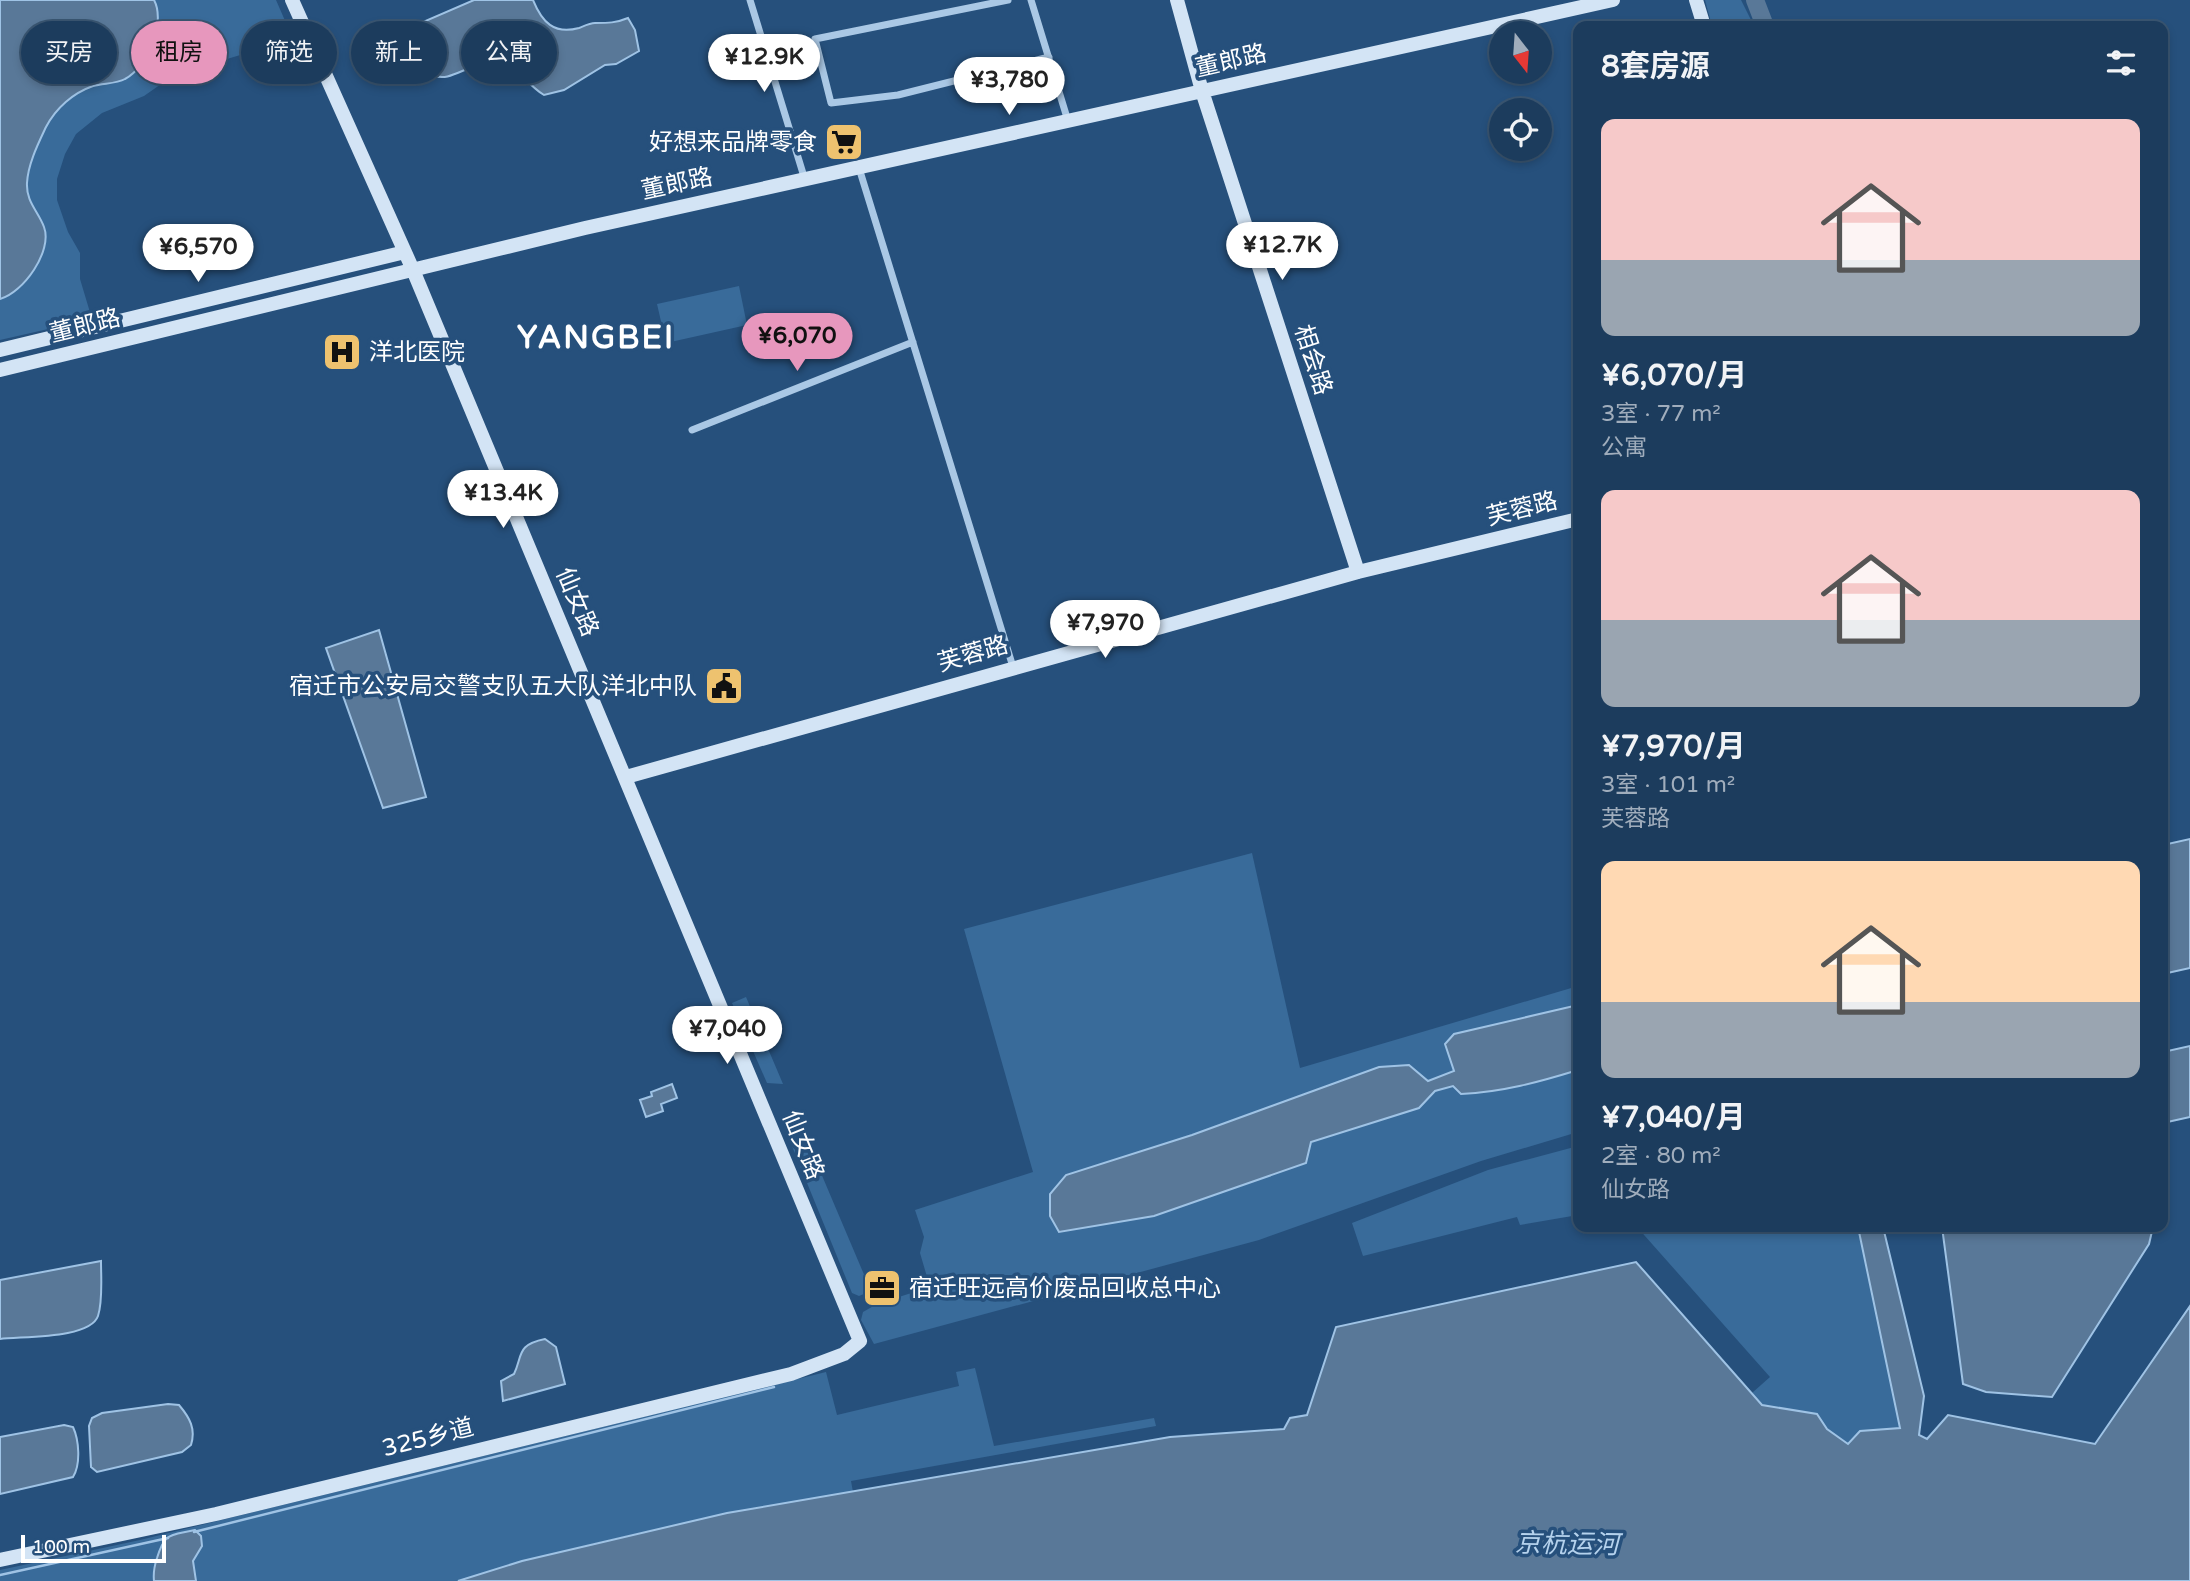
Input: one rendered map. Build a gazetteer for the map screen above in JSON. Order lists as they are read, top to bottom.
{
  "streets": {
    "street": [
      "董郎路",
      "相会路",
      "芙蓉路",
      "仙女路",
      "325乡道"
    ]
  },
  "crossings": [
    ["董郎路", "相会路"],
    ["董郎路", "仙女路"],
    ["相会路", "芙蓉路"],
    ["芙蓉路", "仙女路"],
    ["仙女路", "325乡道"]
  ],
  "districts": ["YANGBEI"],
  "water": ["京杭运河"],
  "places": {
    "supermarket": ["好想来品牌零食"],
    "hospital": ["洋北医院"],
    "public building": ["宿迁市公安局交警支队五大队洋北中队"],
    "office": ["宿迁旺远高价废品回收总中心"]
  },
  "scale_bar": "100 m",
  "north": "bottom",
  "page": {
    "chip": [
      "买房",
      "租房",
      "筛选",
      "新上",
      "公寓"
    ],
    "heading": "8套房源",
    "price": [
      "¥12.9K",
      "¥3,780",
      "¥12.7K",
      "¥6,570",
      "¥6,070",
      "¥13.4K",
      "¥7,970",
      "¥7,040"
    ],
    "list": [
      {
        "name": "¥6,070/月",
        "note": "3室 · 77 m² · 公寓"
      },
      {
        "name": "¥7,970/月",
        "note": "3室 · 101 m² · 芙蓉路"
      },
      {
        "name": "¥7,040/月",
        "note": "2室 · 80 m² · 仙女路"
      }
    ],
    "scale": "100 m"
  }
}
